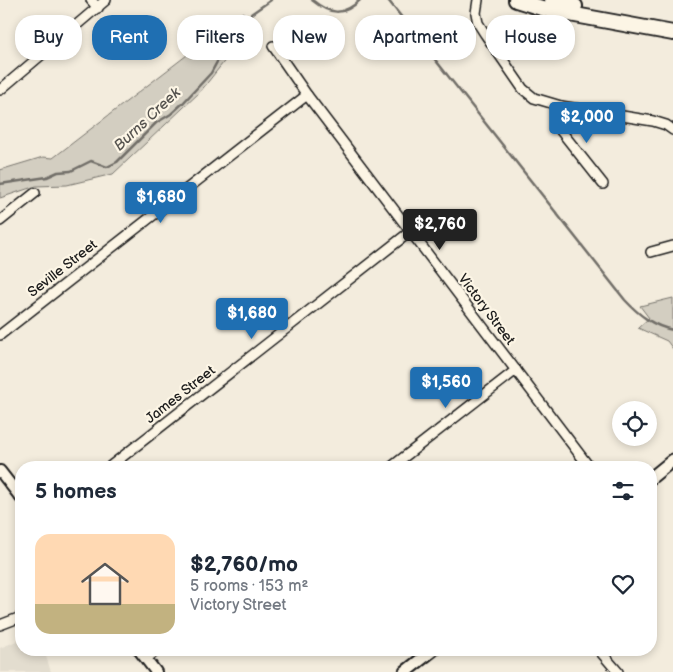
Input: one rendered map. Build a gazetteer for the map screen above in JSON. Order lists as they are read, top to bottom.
{
  "streets": {
    "street": ["Seville Street", "Victory Street", "James Street"]
  },
  "crossings": [
    ["Seville Street", "Victory Street"],
    ["Victory Street", "James Street"]
  ],
  "water": ["Burns Creek"],
  "page": {
    "chip": [
      "Buy",
      "Rent",
      "Filters",
      "New",
      "Apartment",
      "House"
    ],
    "price": [
      "$2,000",
      "$1,680",
      "$2,760",
      "$1,680",
      "$1,560"
    ],
    "heading": "5 homes",
    "list": [
      {
        "name": "$2,760/mo",
        "note": "5 rooms · 153 m² · Victory Street"
      }
    ]
  }
}
